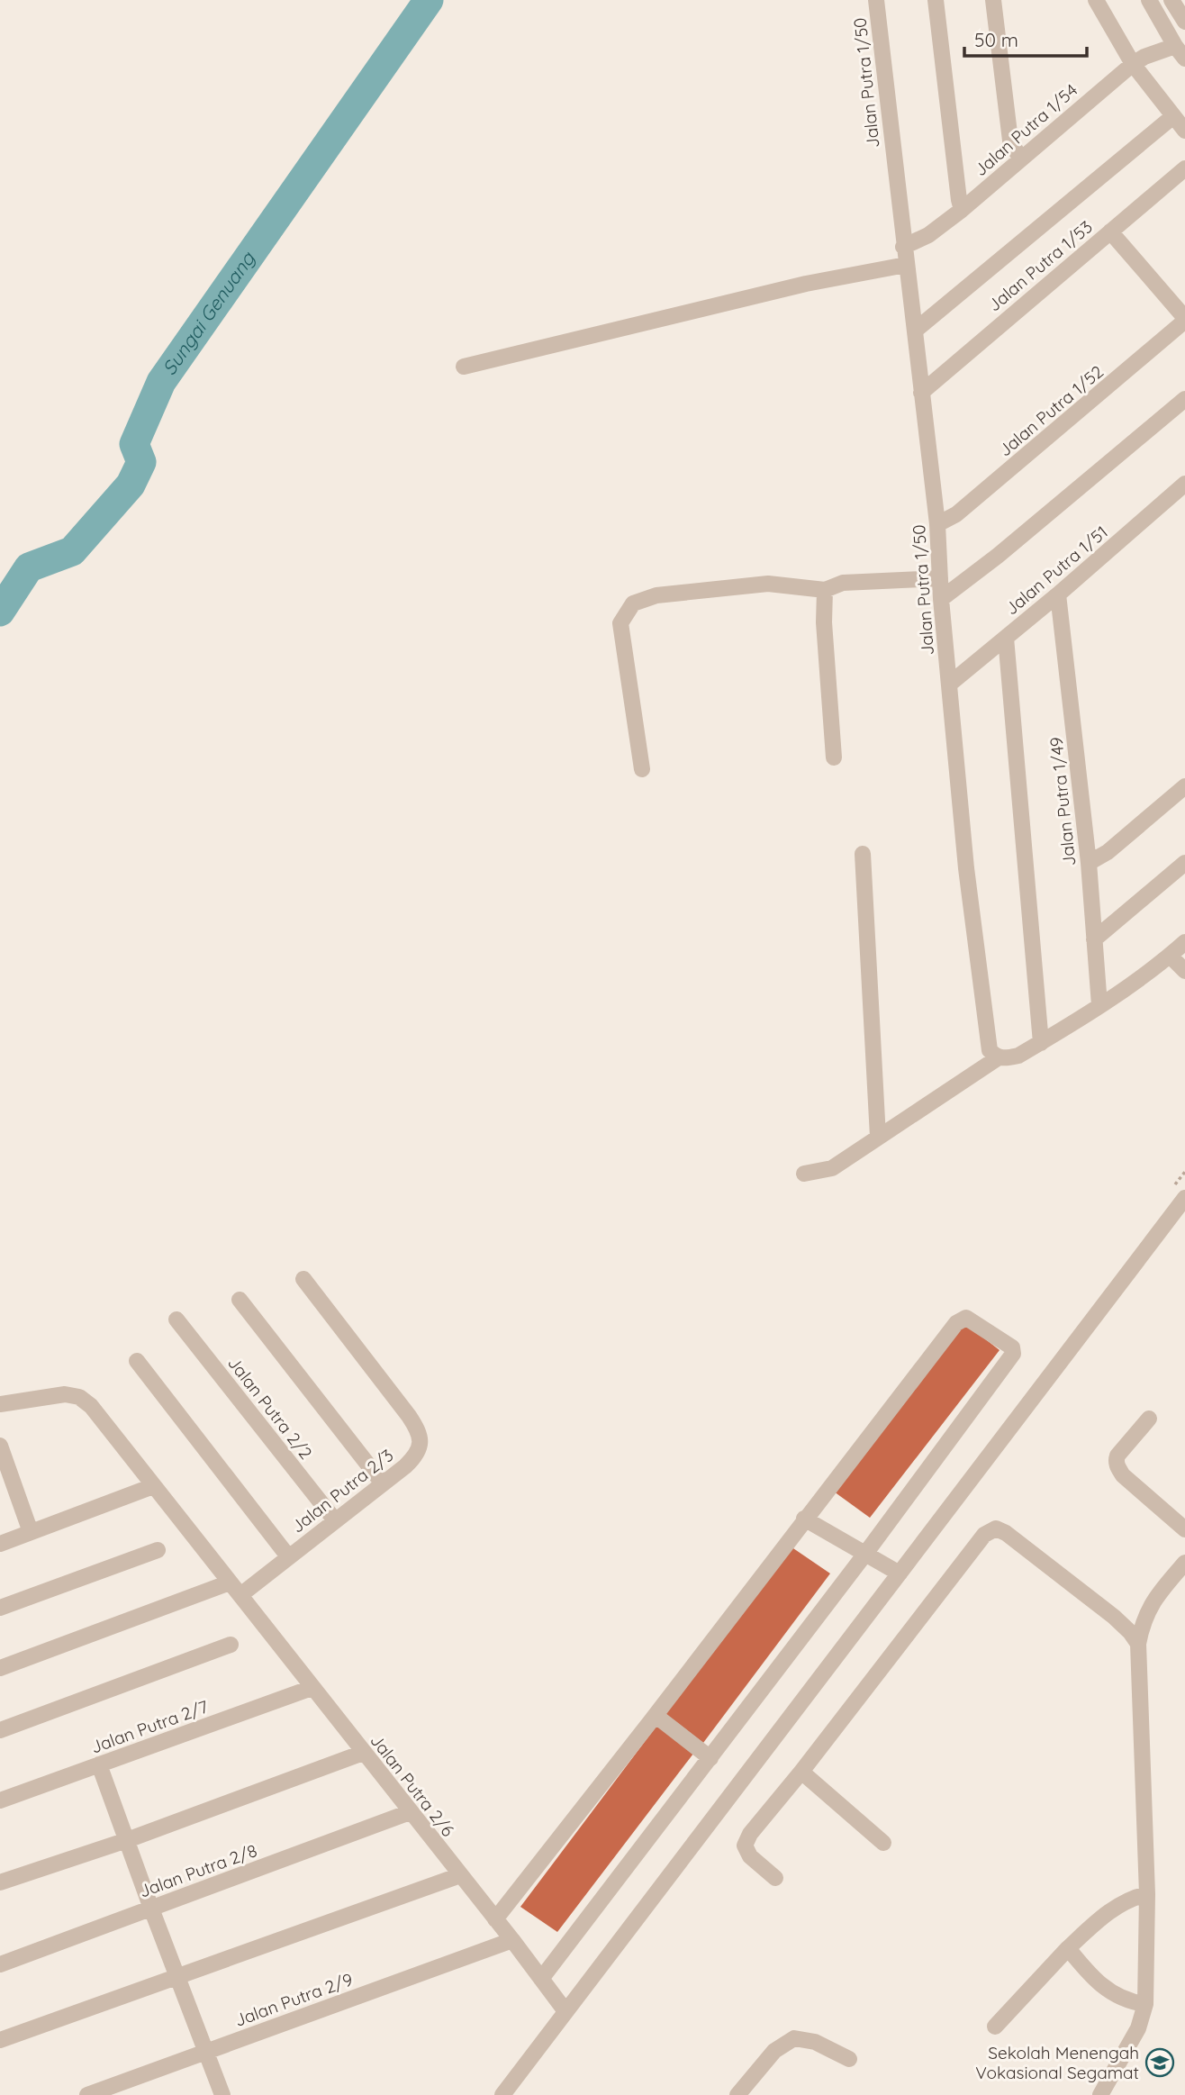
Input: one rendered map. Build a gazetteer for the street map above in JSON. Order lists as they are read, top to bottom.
{
  "streets": {
    "street": [
      "Jalan Putra 1/50",
      "Jalan Putra 1/54",
      "Jalan Putra 1/53",
      "Jalan Putra 1/52",
      "Jalan Putra 1/51",
      "Jalan Putra 1/49",
      "Jalan Putra 2/2",
      "Jalan Putra 2/3",
      "Jalan Putra 2/7",
      "Jalan Putra 2/6",
      "Jalan Putra 2/8",
      "Jalan Putra 2/9"
    ]
  },
  "crossings": [
    ["Jalan Putra 1/50", "Jalan Putra 1/54"],
    ["Jalan Putra 1/50", "Jalan Putra 1/53"],
    ["Jalan Putra 1/50", "Jalan Putra 1/52"],
    ["Jalan Putra 1/50", "Jalan Putra 1/51"],
    ["Jalan Putra 1/51", "Jalan Putra 1/49"],
    ["Jalan Putra 2/2", "Jalan Putra 2/3"],
    ["Jalan Putra 2/3", "Jalan Putra 2/6"],
    ["Jalan Putra 2/7", "Jalan Putra 2/6"],
    ["Jalan Putra 2/6", "Jalan Putra 2/8"],
    ["Jalan Putra 2/6", "Jalan Putra 2/9"]
  ],
  "water": ["Sungai Genuang"],
  "places": {
    "school or university": ["Sekolah Menengah Vokasional Segamat"]
  },
  "scale_bar": "50 m"
}
